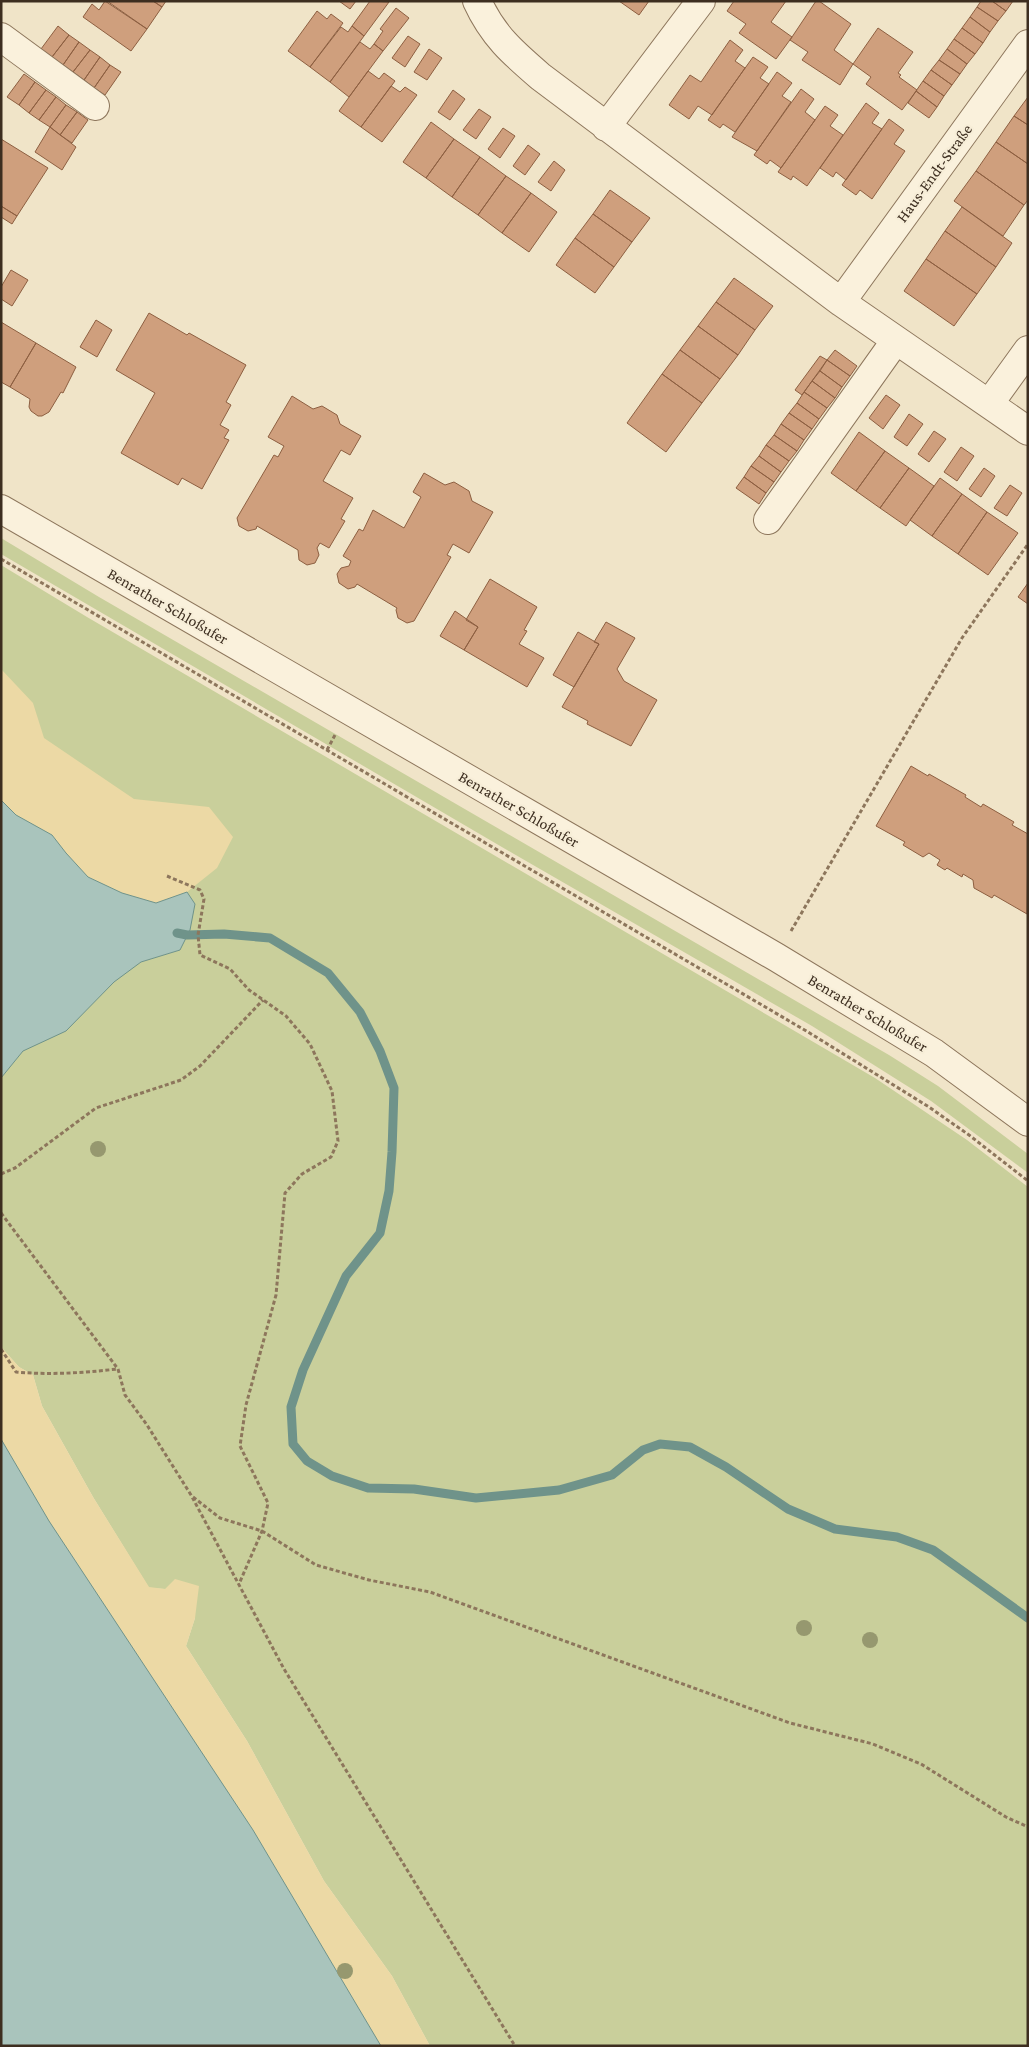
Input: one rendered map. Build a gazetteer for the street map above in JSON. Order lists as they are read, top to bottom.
{
  "streets": {
    "street": ["Haus-Endt-Straße", "Benrather Schloßufer"]
  }
}
